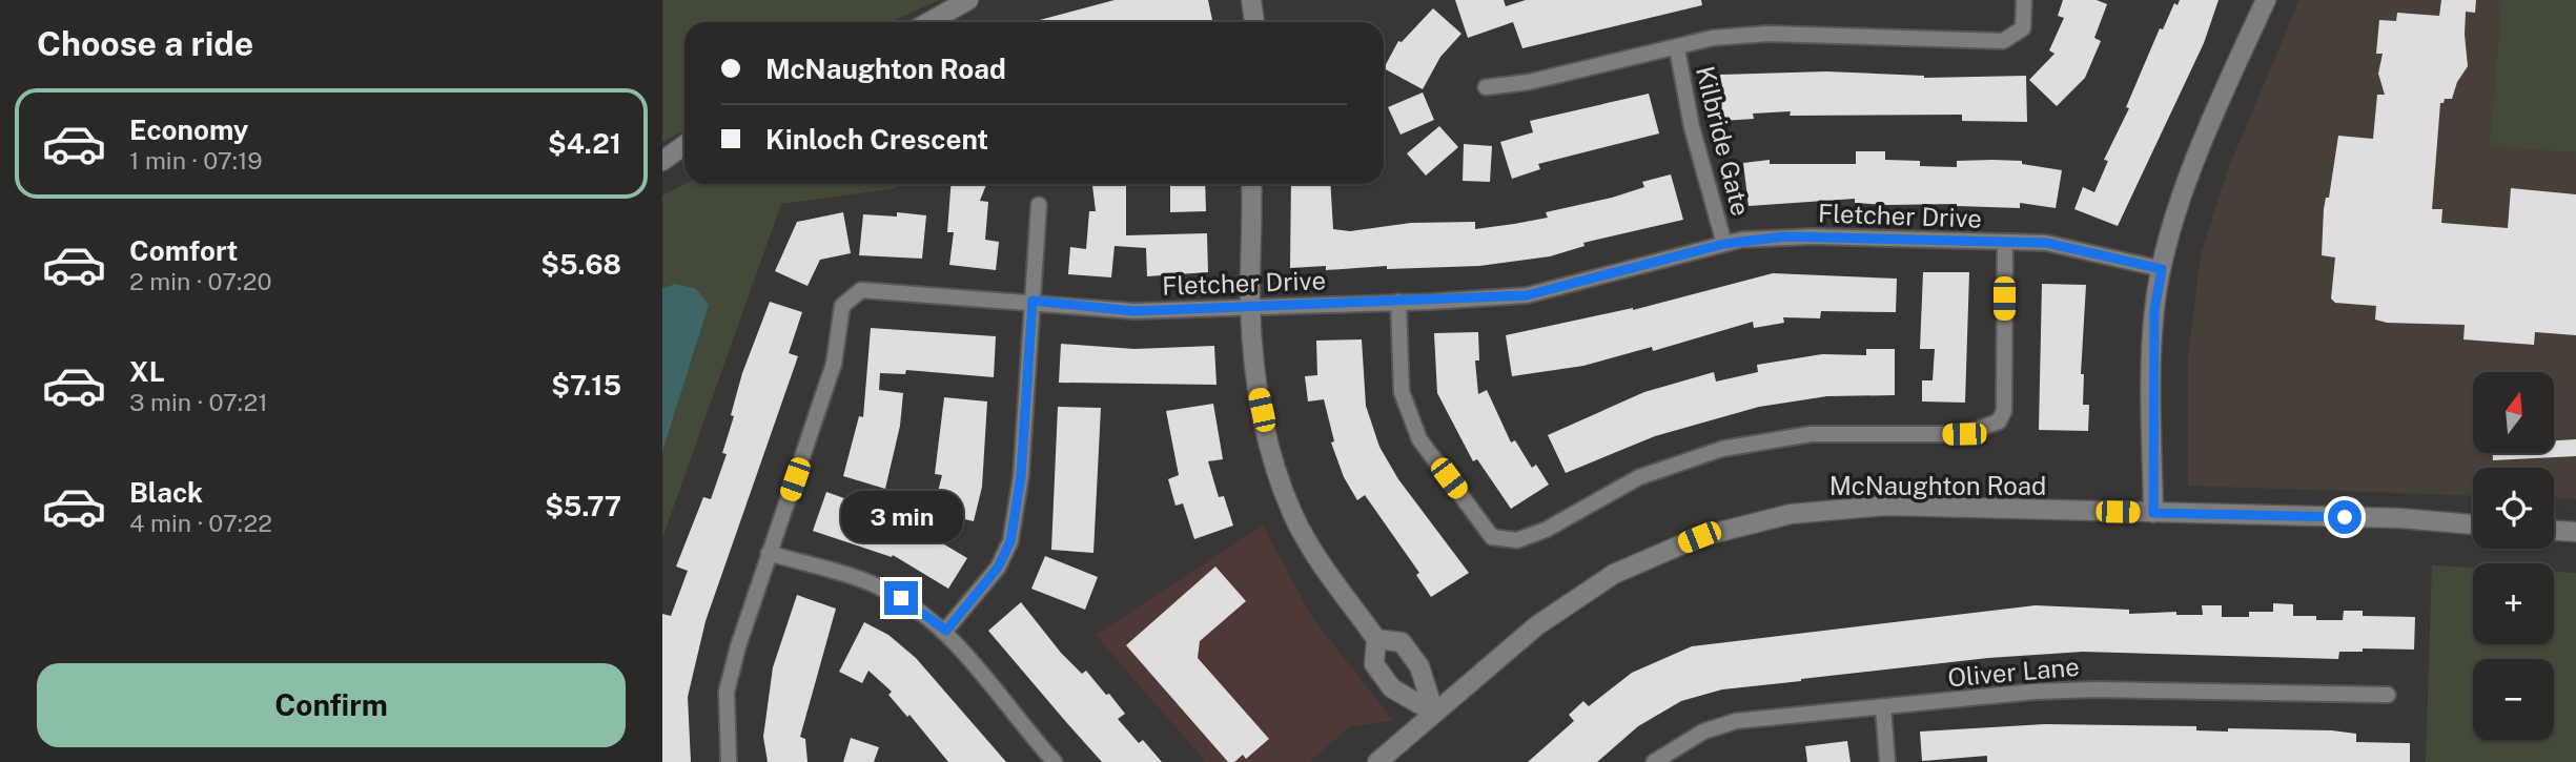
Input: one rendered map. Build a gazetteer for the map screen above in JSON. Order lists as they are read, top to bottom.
{
  "streets": {
    "street": [
      "Kilbride Gate",
      "Fletcher Drive",
      "McNaughton Road",
      "Oliver Lane"
    ]
  },
  "crossings": [
    ["Kilbride Gate", "Fletcher Drive"]
  ],
  "north": "top",
  "page": {
    "heading": "Choose a ride",
    "banner": ["McNaughton Road", "Kinloch Crescent"],
    "list": [
      {
        "name": "Economy",
        "note": "1 min · 07:19",
        "value": "$4.21"
      },
      {
        "name": "Comfort",
        "note": "2 min · 07:20",
        "value": "$5.68"
      },
      {
        "name": "XL",
        "note": "3 min · 07:21",
        "value": "$7.15"
      },
      {
        "name": "Black",
        "note": "4 min · 07:22",
        "value": "$5.77"
      }
    ],
    "map_buttons": ["+", "−"],
    "bubble": "3 min",
    "buttons": "Confirm"
  }
}
